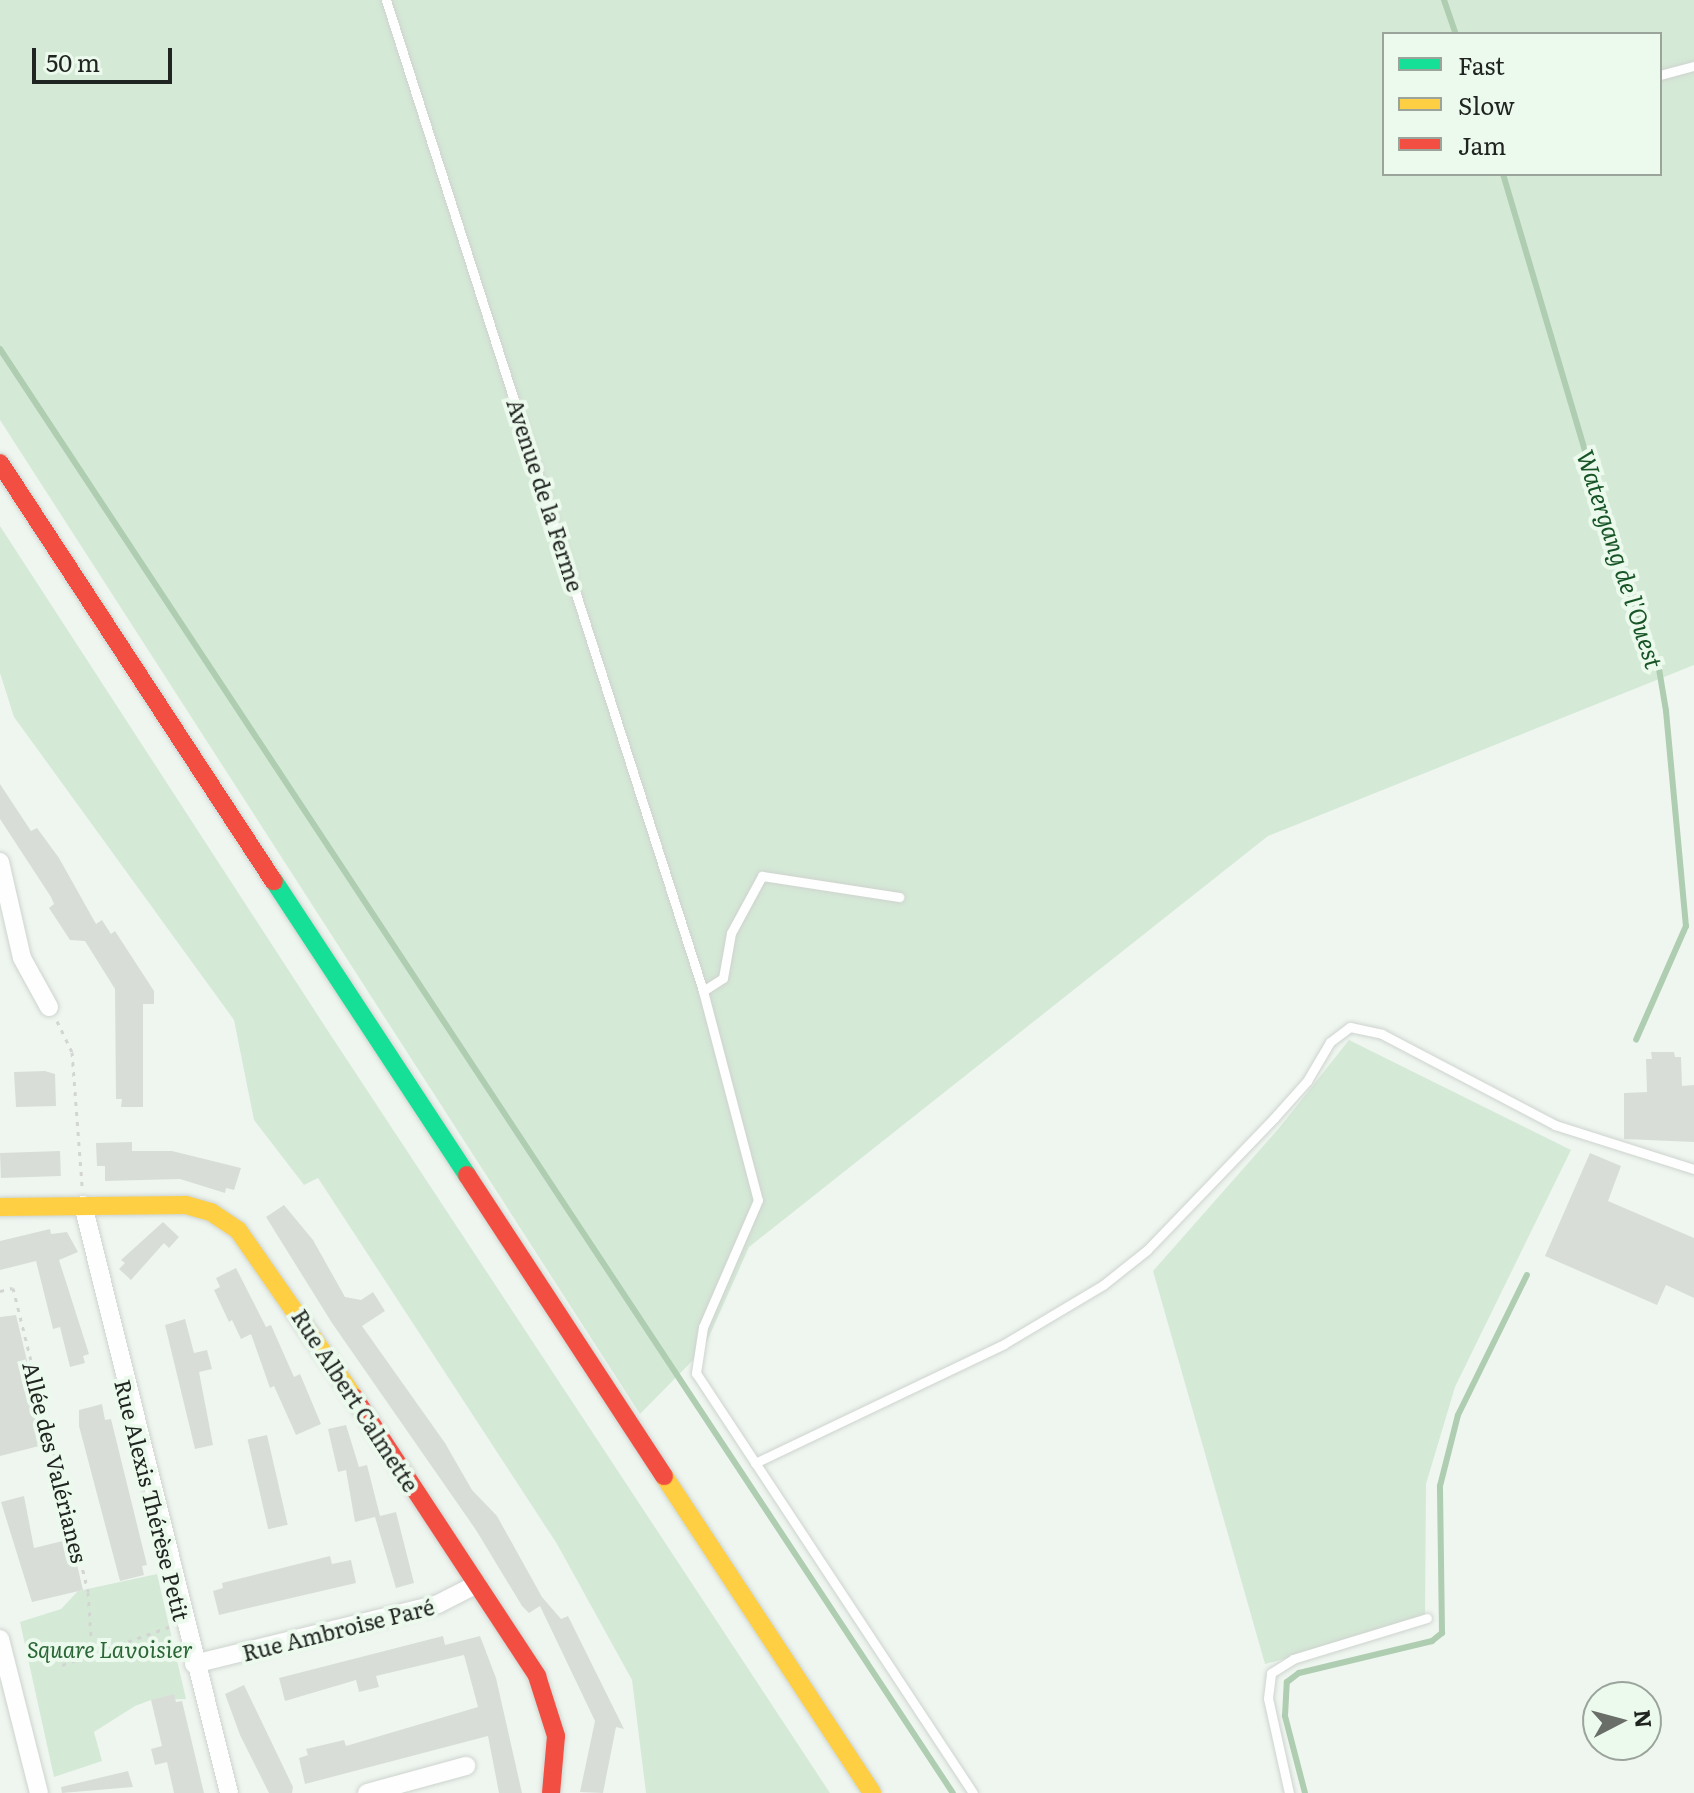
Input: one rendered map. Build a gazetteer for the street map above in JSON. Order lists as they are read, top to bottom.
{
  "streets": {
    "main road": ["Rue Albert Calmette"],
    "street": ["Rue Alexis Thérèse Petit", "Rue Ambroise Paré"],
    "lane": ["Avenue de la Ferme"],
    "path": ["Allée des Valérianes"]
  },
  "crossings": [
    ["Rue Albert Calmette", "Rue Alexis Thérèse Petit"],
    ["Rue Albert Calmette", "Rue Ambroise Paré"],
    ["Rue Alexis Thérèse Petit", "Rue Ambroise Paré"]
  ],
  "water": ["Watergang de l'Ouest"],
  "parks": ["Square Lavoisier"],
  "legend": ["Fast", "Slow", "Jam"],
  "scale_bar": "50 m",
  "north": "right"
}
